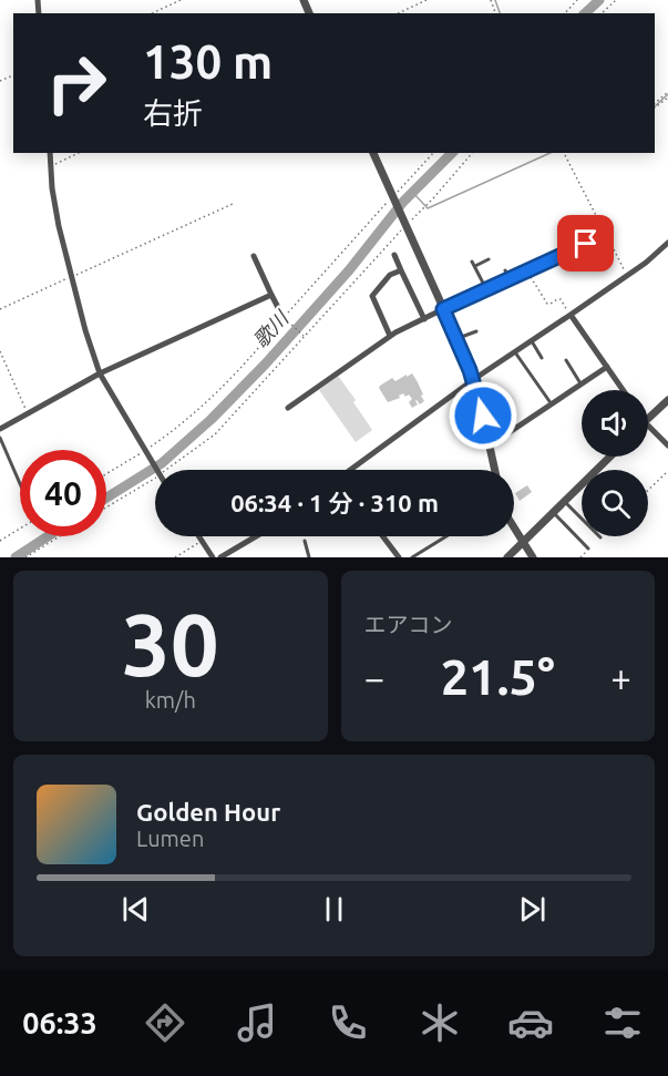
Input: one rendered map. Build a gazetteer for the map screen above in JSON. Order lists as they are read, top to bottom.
{
  "water": ["歌川"],
  "page": {
    "turn": ["130 m", "右折"],
    "limit": "40",
    "trip": "06:34 · 1 分 · 310 m",
    "tile": [
      ["30", "km/h"],
      "エアコン"
    ],
    "heat": ["−", "21.5°", "+"],
    "song": ["Golden Hour", "Lumen"],
    "tabs": "06:33"
  }
}
